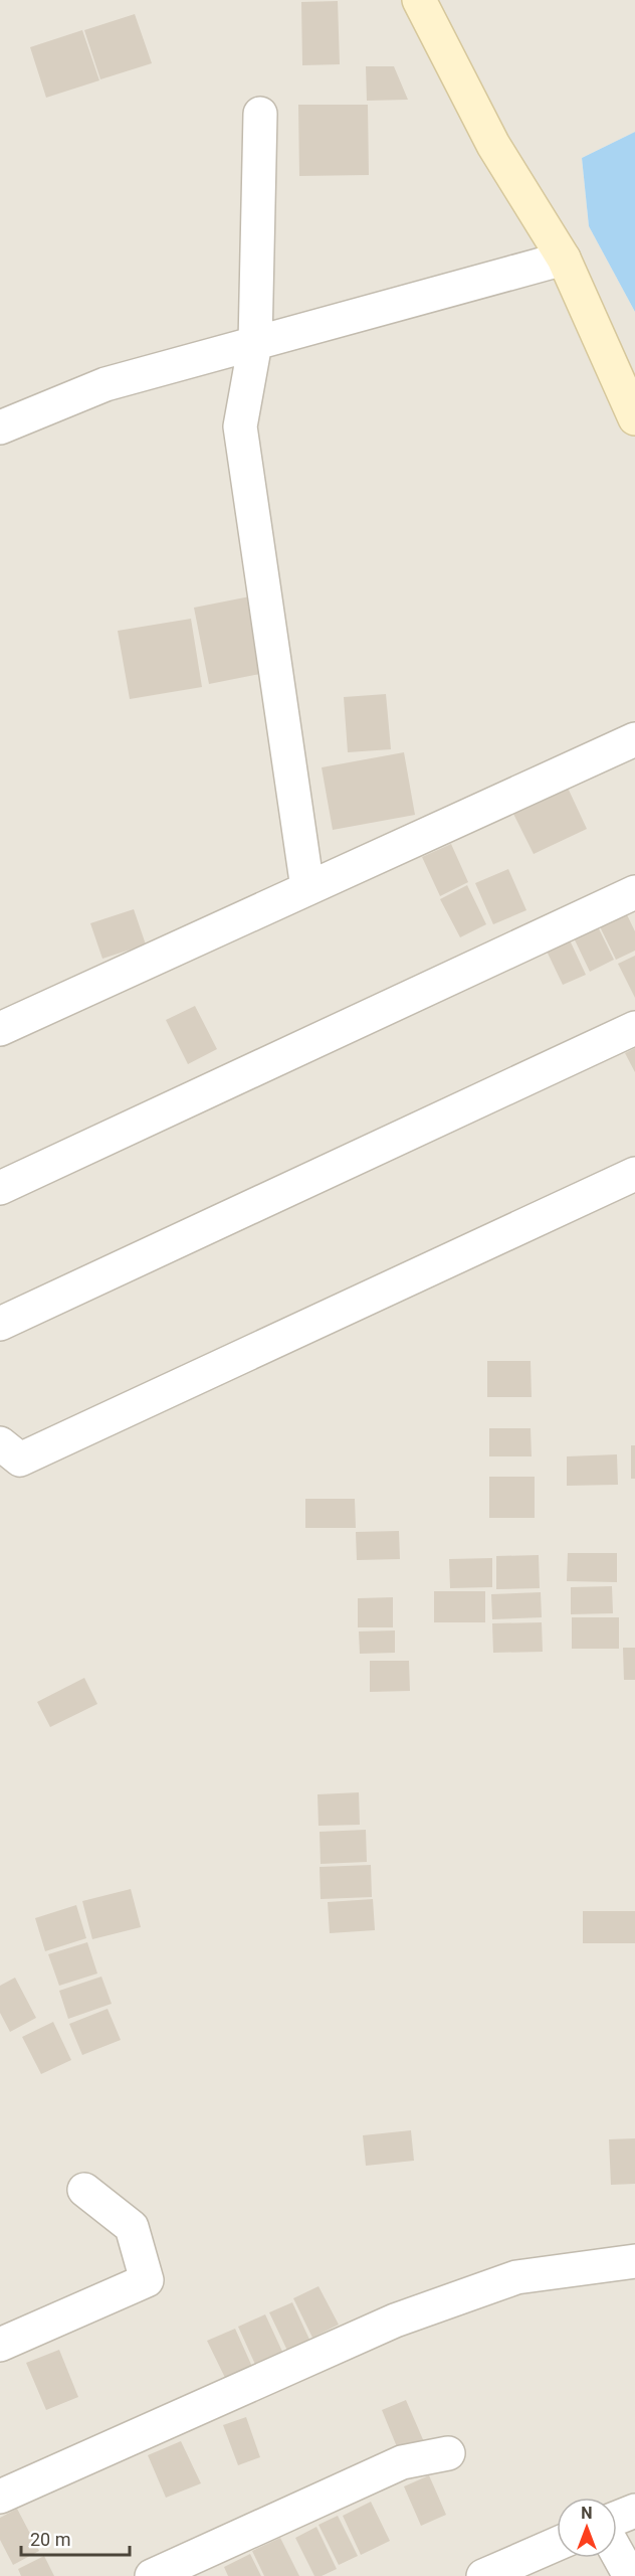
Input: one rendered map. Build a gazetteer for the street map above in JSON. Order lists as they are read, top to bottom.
{
  "scale_bar": "20 m",
  "north": "top"
}
